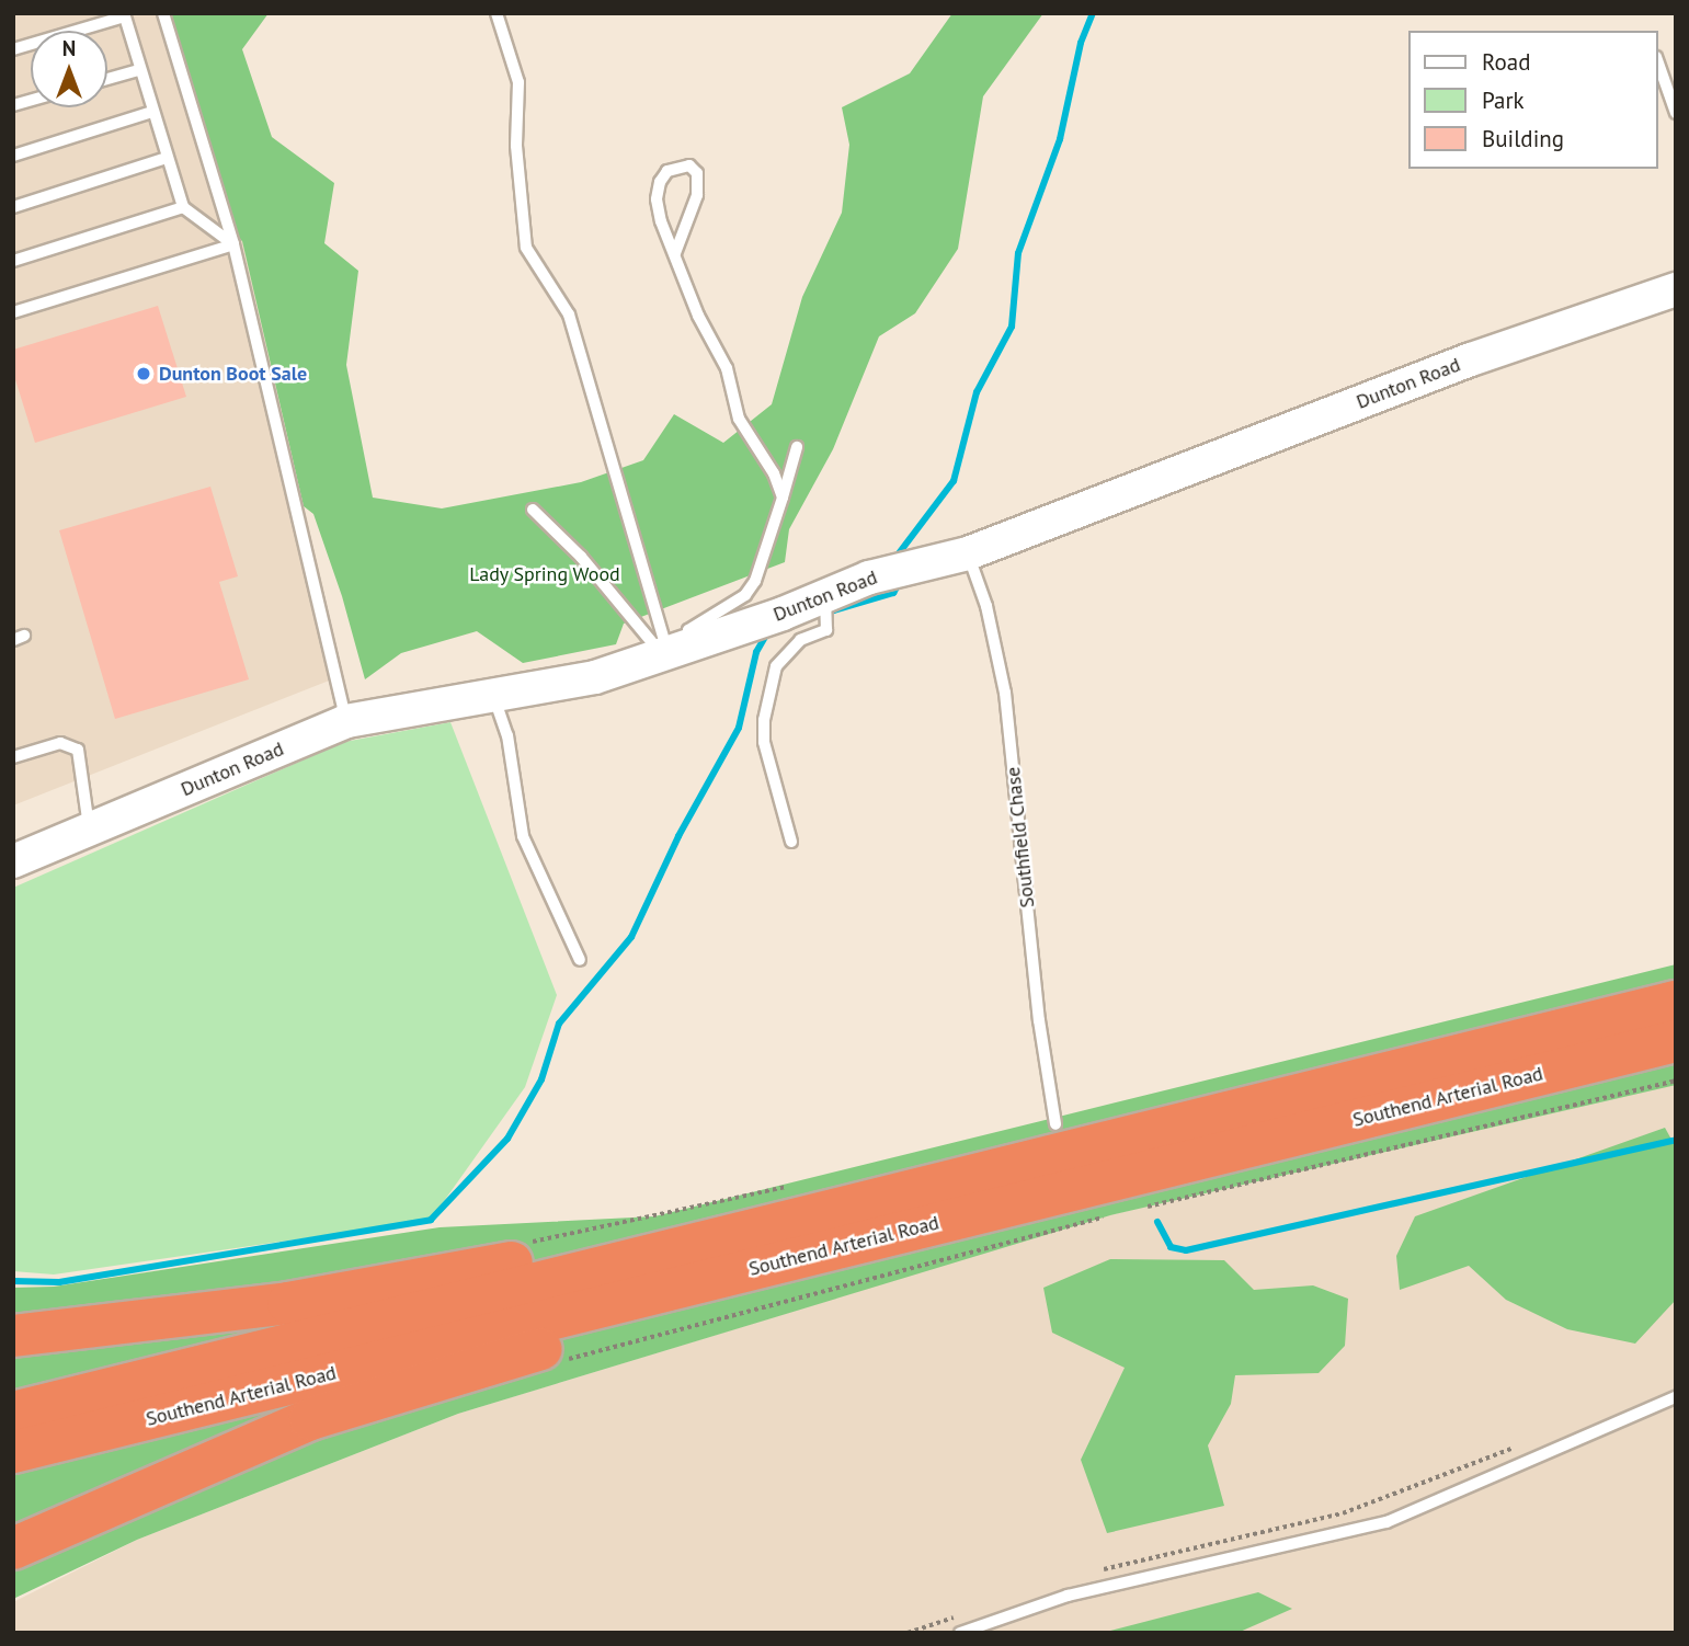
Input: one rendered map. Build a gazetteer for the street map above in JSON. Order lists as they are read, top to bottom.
{
  "streets": {
    "highway": ["Southend Arterial Road"],
    "street": ["Dunton Road"],
    "lane": ["Southfield Chase"]
  },
  "crossings": [
    ["Dunton Road", "Southfield Chase"],
    ["Southfield Chase", "Southend Arterial Road"]
  ],
  "parks": ["Lady Spring Wood"],
  "places": ["Dunton Boot Sale"],
  "legend": ["Road", "Park", "Building"],
  "north": "top"
}
